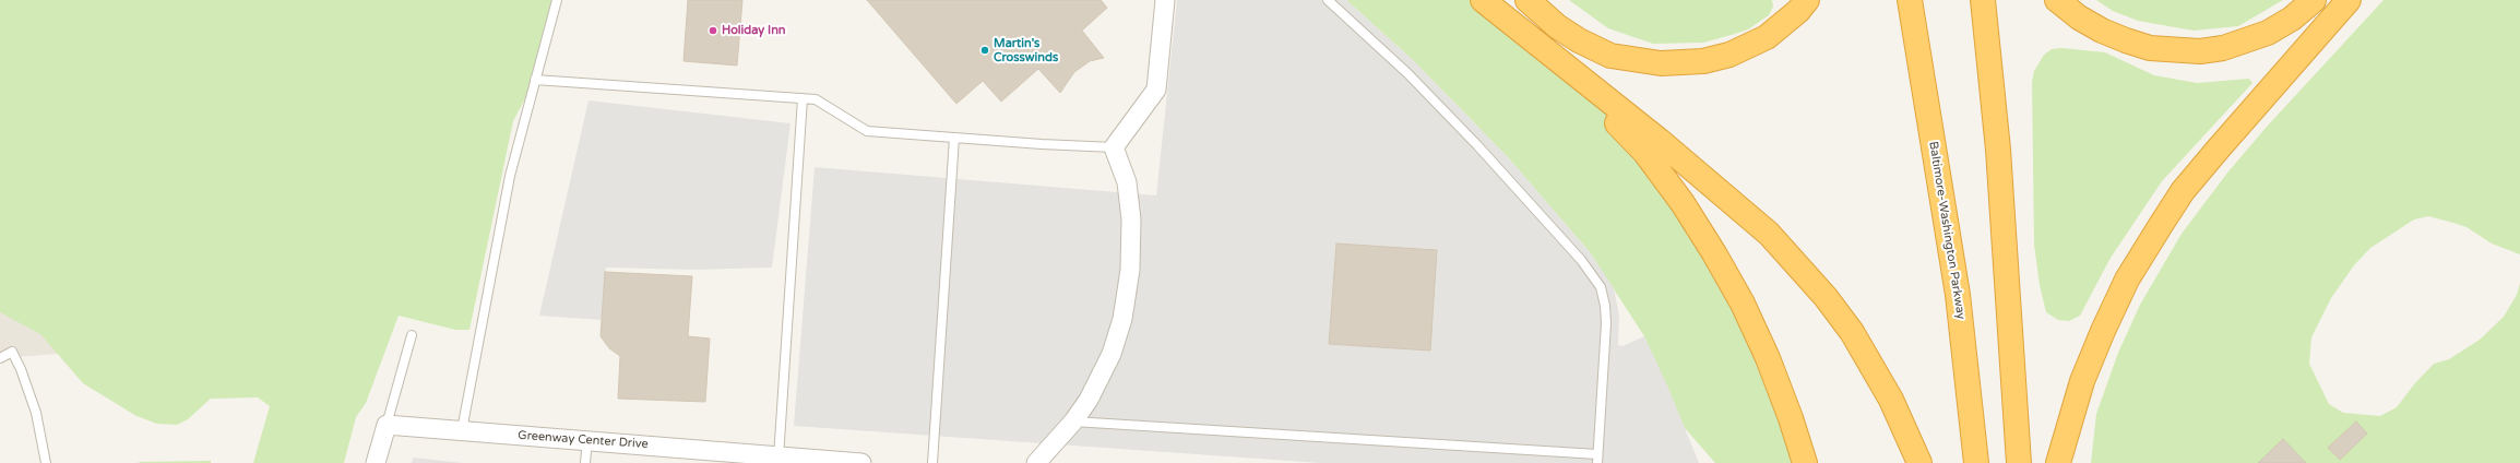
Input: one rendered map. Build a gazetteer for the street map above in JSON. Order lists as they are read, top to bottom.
{
  "streets": {
    "highway": ["Baltimore-Washington Parkway"],
    "street": ["Greenway Center Drive"]
  },
  "places": ["Holiday Inn", "Martin's Crosswinds"]
}
